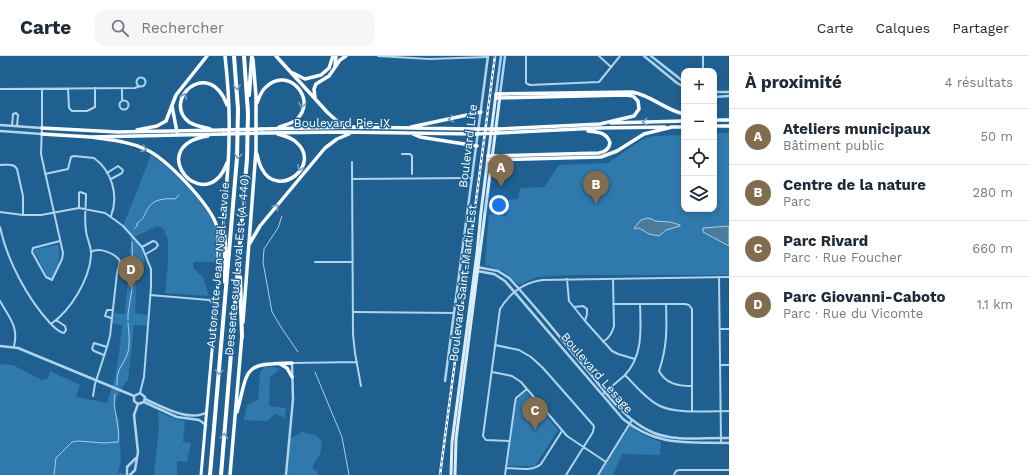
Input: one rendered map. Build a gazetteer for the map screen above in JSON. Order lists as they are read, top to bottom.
{
  "streets": {
    "highway": ["Boulevard Pie-IX", "Autoroute Jean-Noël-Lavoie", "Desserte sud Laval Est (A-440)"],
    "main road": ["Boulevard Saint-Martin Est"],
    "street": ["Boulevard Lite", "Boulevard Lesage"]
  },
  "crossings": [
    ["Boulevard Saint-Martin Est", "Boulevard Lesage"]
  ],
  "page": {
    "header": "Carte",
    "search": "Rechercher",
    "nav": ["Carte", "Calques", "Partager"],
    "heading": ["À proximité", "4 résultats"],
    "map_buttons": ["+", "−"],
    "list": [
      {
        "mark": "A",
        "name": "Ateliers municipaux",
        "note": "Bâtiment public",
        "value": "50 m"
      },
      {
        "mark": "B",
        "name": "Centre de la nature",
        "note": "Parc",
        "value": "280 m"
      },
      {
        "mark": "C",
        "name": "Parc Rivard",
        "note": "Parc · Rue Foucher",
        "value": "660 m"
      },
      {
        "mark": "D",
        "name": "Parc Giovanni-Caboto",
        "note": "Parc · Rue du Vicomte",
        "value": "1.1 km"
      }
    ],
    "pins": [
      "A",
      "B",
      "D",
      "C"
    ]
  }
}
